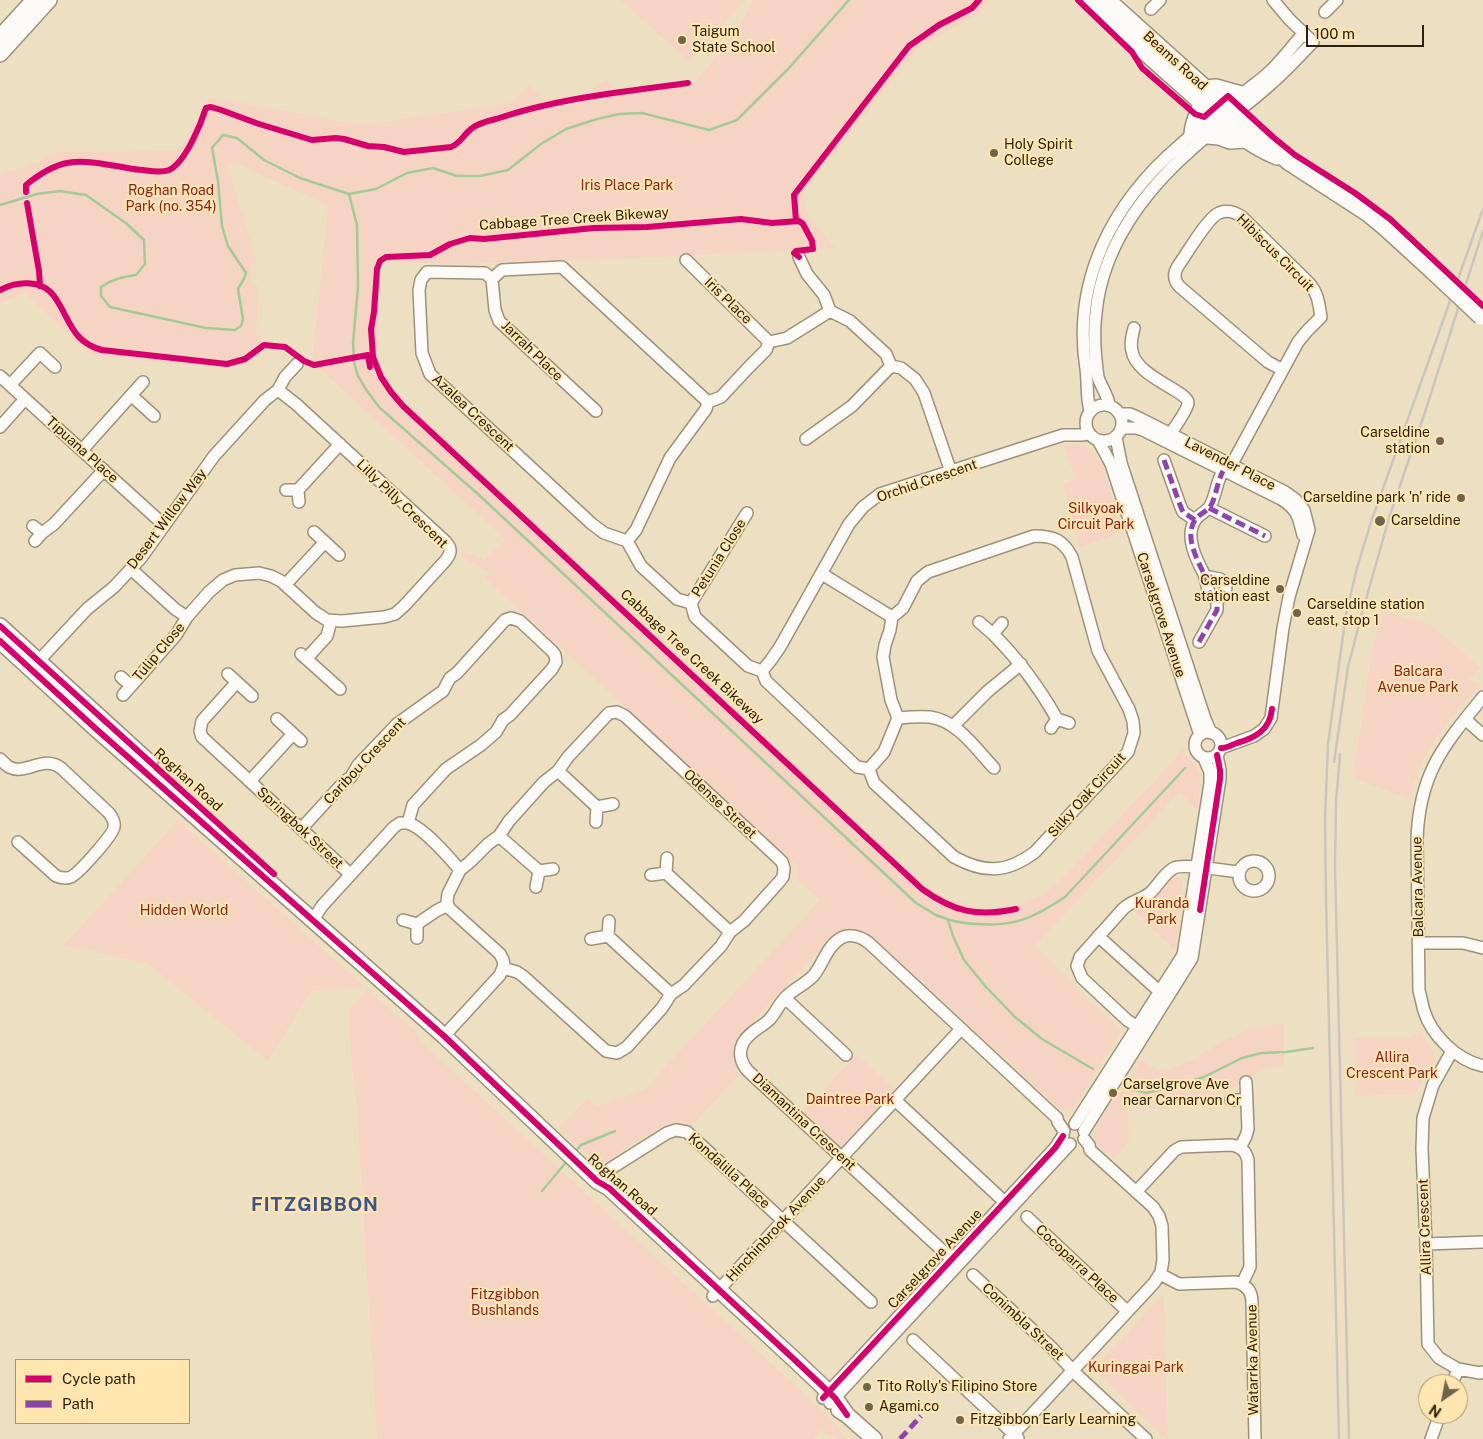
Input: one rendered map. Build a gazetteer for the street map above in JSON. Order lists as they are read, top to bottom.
{
  "streets": {
    "main road": ["Beams Road", "Roghan Road"],
    "street": [
      "Hibiscus Circuit",
      "Iris Place",
      "Jarrah Place",
      "Azalea Crescent",
      "Tipuana Place",
      "Lavender Place",
      "Orchid Crescent",
      "Lilly Pilly Crescent",
      "Desert Willow Way",
      "Petunia Close",
      "Carselgrove Avenue",
      "Tulip Close",
      "Caribou Crescent",
      "Silky Oak Circuit",
      "Odense Street",
      "Springbok Street",
      "Balcara Avenue",
      "Diamantina Crescent",
      "Kondalilla Place",
      "Allira Crescent",
      "Hinchinbrook Avenue",
      "Cocoparra Place",
      "Conimbla Street",
      "Watarrka Avenue"
    ],
    "cycle path": ["Cabbage Tree Creek Bikeway"]
  },
  "crossings": [
    ["Hibiscus Circuit", "Lavender Place"],
    ["Jarrah Place", "Azalea Crescent"],
    ["Tipuana Place", "Desert Willow Way"],
    ["Lavender Place", "Orchid Crescent"],
    ["Lavender Place", "Carselgrove Avenue"],
    ["Orchid Crescent", "Carselgrove Avenue"],
    ["Lilly Pilly Crescent", "Desert Willow Way"],
    ["Desert Willow Way", "Roghan Road"],
    ["Carselgrove Avenue", "Roghan Road"],
    ["Carselgrove Avenue", "Diamantina Crescent"],
    ["Caribou Crescent", "Springbok Street"],
    ["Roghan Road", "Kondalilla Place"],
    ["Roghan Road", "Hinchinbrook Avenue"],
    ["Balcara Avenue", "Allira Crescent"],
    ["Diamantina Crescent", "Hinchinbrook Avenue"],
    ["Kondalilla Place", "Hinchinbrook Avenue"]
  ],
  "districts": ["FITZGIBBON"],
  "parks": [
    "Iris Place Park",
    "Roghan Road Park (no. 354)",
    "Silkyoak Circuit Park",
    "Balcara Avenue Park",
    "Kuranda Park",
    "Hidden World",
    "Allira Crescent Park",
    "Daintree Park",
    "Fitzgibbon Bushlands",
    "Kuringgai Park"
  ],
  "places": [
    "Taigum State School",
    "Holy Spirit College",
    "Carseldine station",
    "Carseldine park 'n' ride",
    "Carseldine",
    "Carseldine station east",
    "Carseldine station east, stop 1",
    "Carselgrove Ave near Carnarvon Cr",
    "Tito Rolly's Filipino Store",
    "Agami.co",
    "Fitzgibbon Early Learning"
  ],
  "legend": ["Cycle path", "Path"],
  "scale_bar": "100 m",
  "north": "bottom left"
}
